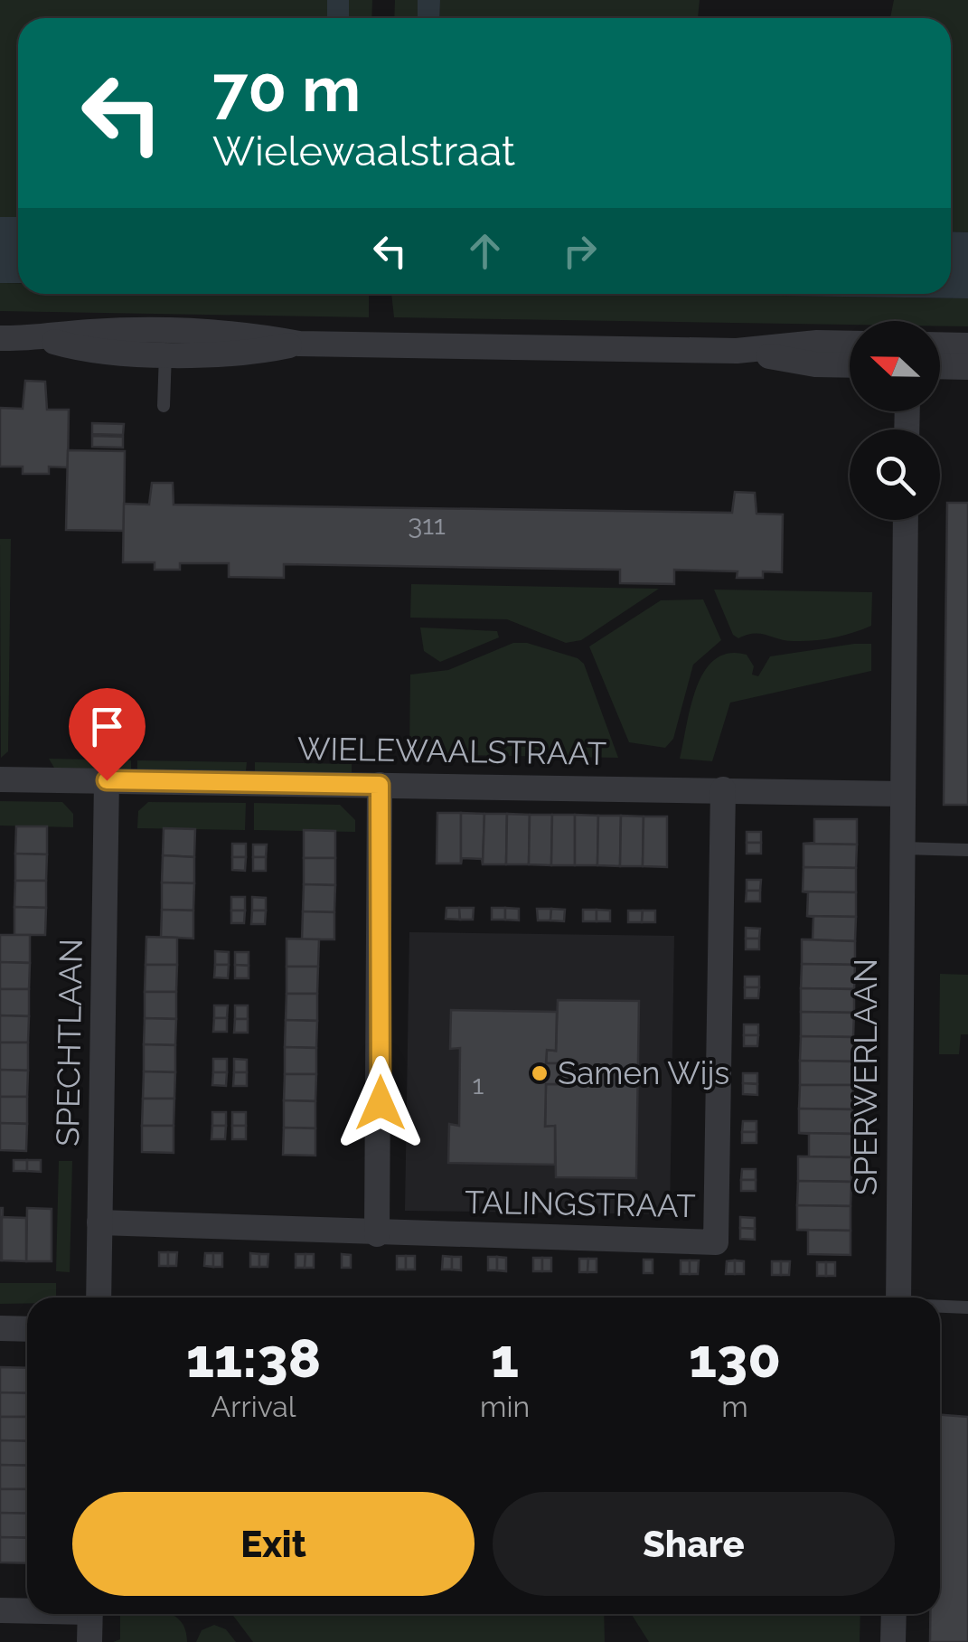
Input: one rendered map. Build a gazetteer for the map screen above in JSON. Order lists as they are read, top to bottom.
{
  "streets": {
    "street": [
      "WIELEWAALSTRAAT",
      "SPECHTLAAN",
      "SPERWERLAAN",
      "TALINGSTRAAT"
    ]
  },
  "crossings": [
    ["WIELEWAALSTRAAT", "SPECHTLAAN"],
    ["WIELEWAALSTRAAT", "SPERWERLAAN"],
    ["WIELEWAALSTRAAT", "TALINGSTRAAT"],
    ["SPECHTLAAN", "TALINGSTRAAT"]
  ],
  "places": ["Samen Wijs"],
  "house_numbers": ["311", "1"],
  "north": "left",
  "page": {
    "turn": ["70 m", "Wielewaalstraat"],
    "eta": [
      "11:38",
      "Arrival",
      "1",
      "min",
      "130",
      "m"
    ],
    "buttons": ["Exit", "Share"]
  }
}
